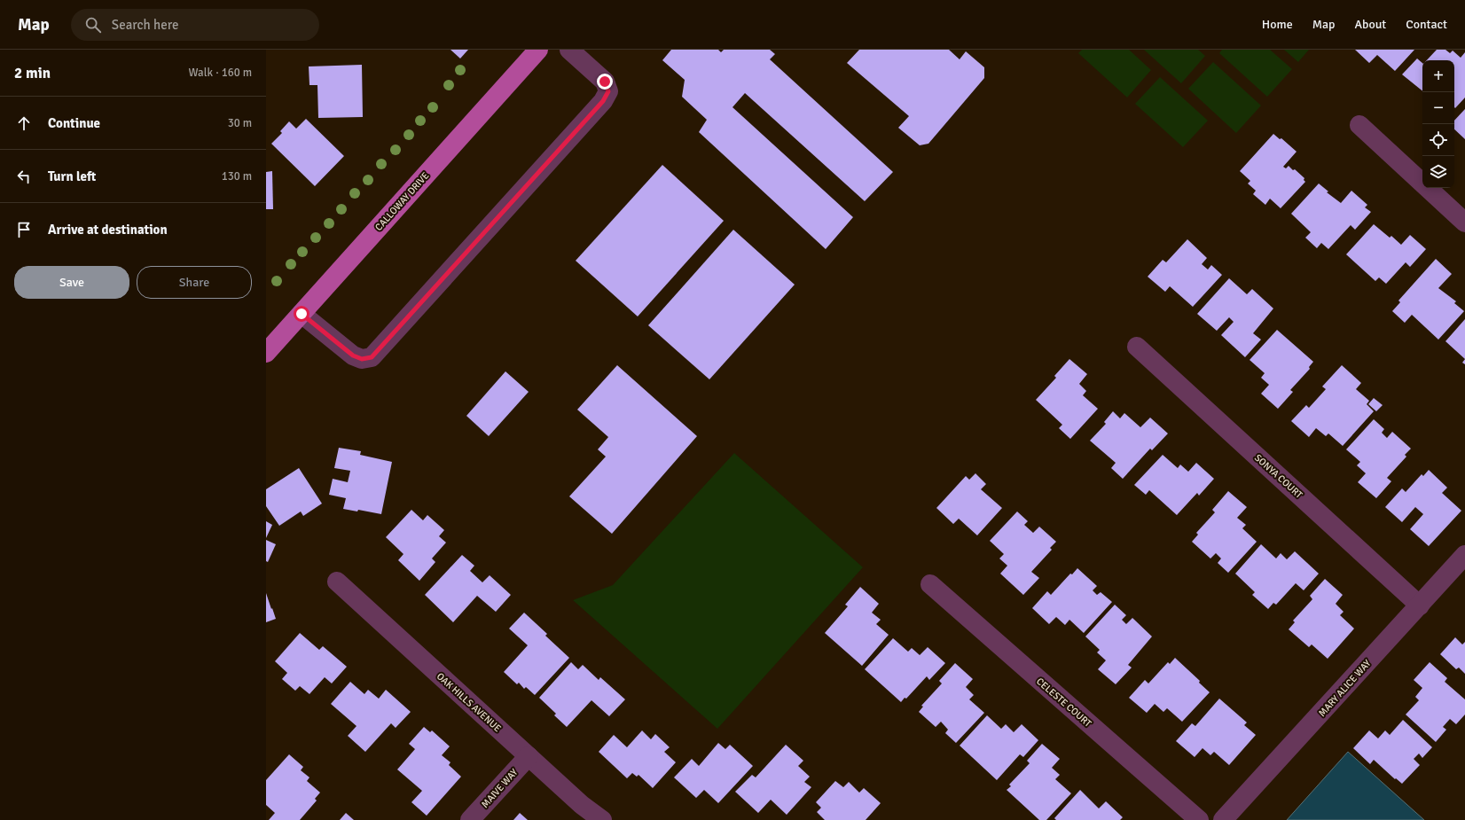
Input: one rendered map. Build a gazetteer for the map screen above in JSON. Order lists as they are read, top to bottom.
{
  "streets": {
    "main road": ["CALLOWAY DRIVE"],
    "street": [
      "SONYA COURT",
      "MARY ALICE WAY",
      "OAK HILLS AVENUE",
      "CELESTE COURT",
      "MAIVE WAY"
    ]
  },
  "crossings": [
    ["SONYA COURT", "MARY ALICE WAY"],
    ["OAK HILLS AVENUE", "MAIVE WAY"]
  ],
  "page": {
    "header": "Map",
    "search": "Search here",
    "nav": [
      "Home",
      "Map",
      "About",
      "Contact"
    ],
    "heading": ["2 min", "Walk · 160 m"],
    "map_buttons": ["+", "−"],
    "list": [
      ["Continue", "30 m"],
      ["Turn left", "130 m"],
      "Arrive at destination"
    ],
    "buttons": ["Save", "Share"]
  }
}
